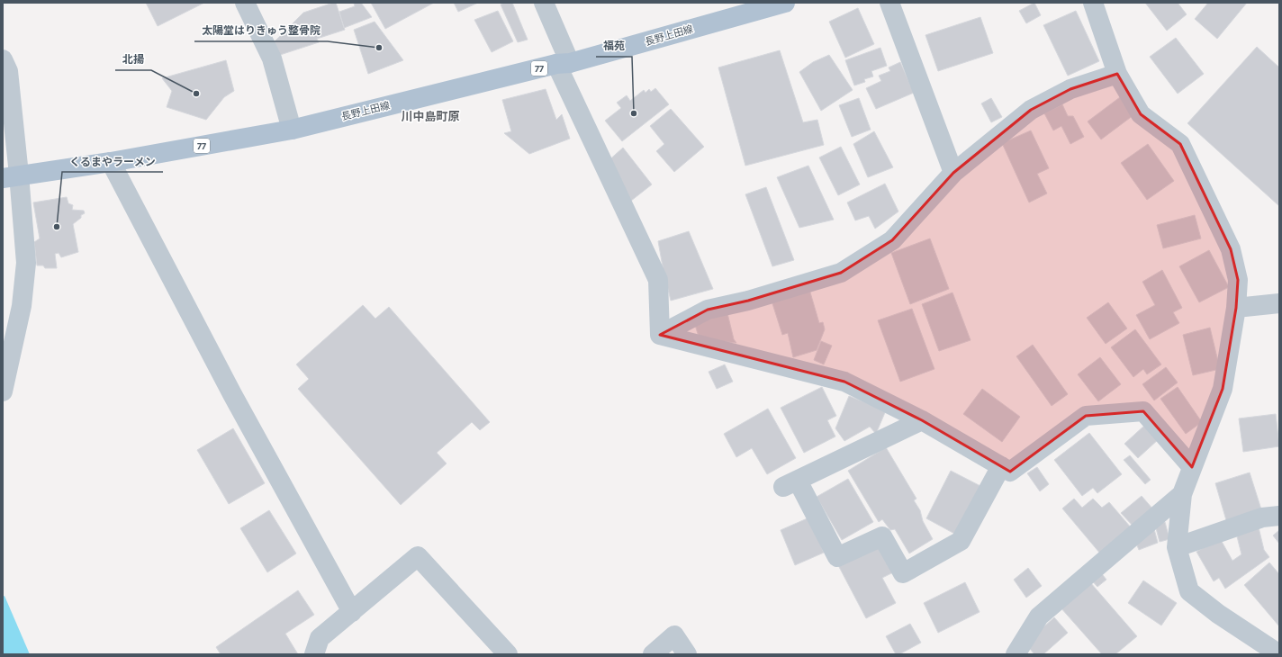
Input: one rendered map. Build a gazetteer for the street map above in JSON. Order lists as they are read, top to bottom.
{
  "streets": {
    "main road": ["長野上田線", "77"]
  },
  "districts": ["川中島町原"],
  "places": [
    "太陽堂はりきゅう整骨院",
    "北揚",
    "福苑",
    "くるまやラーメン"
  ]
}
